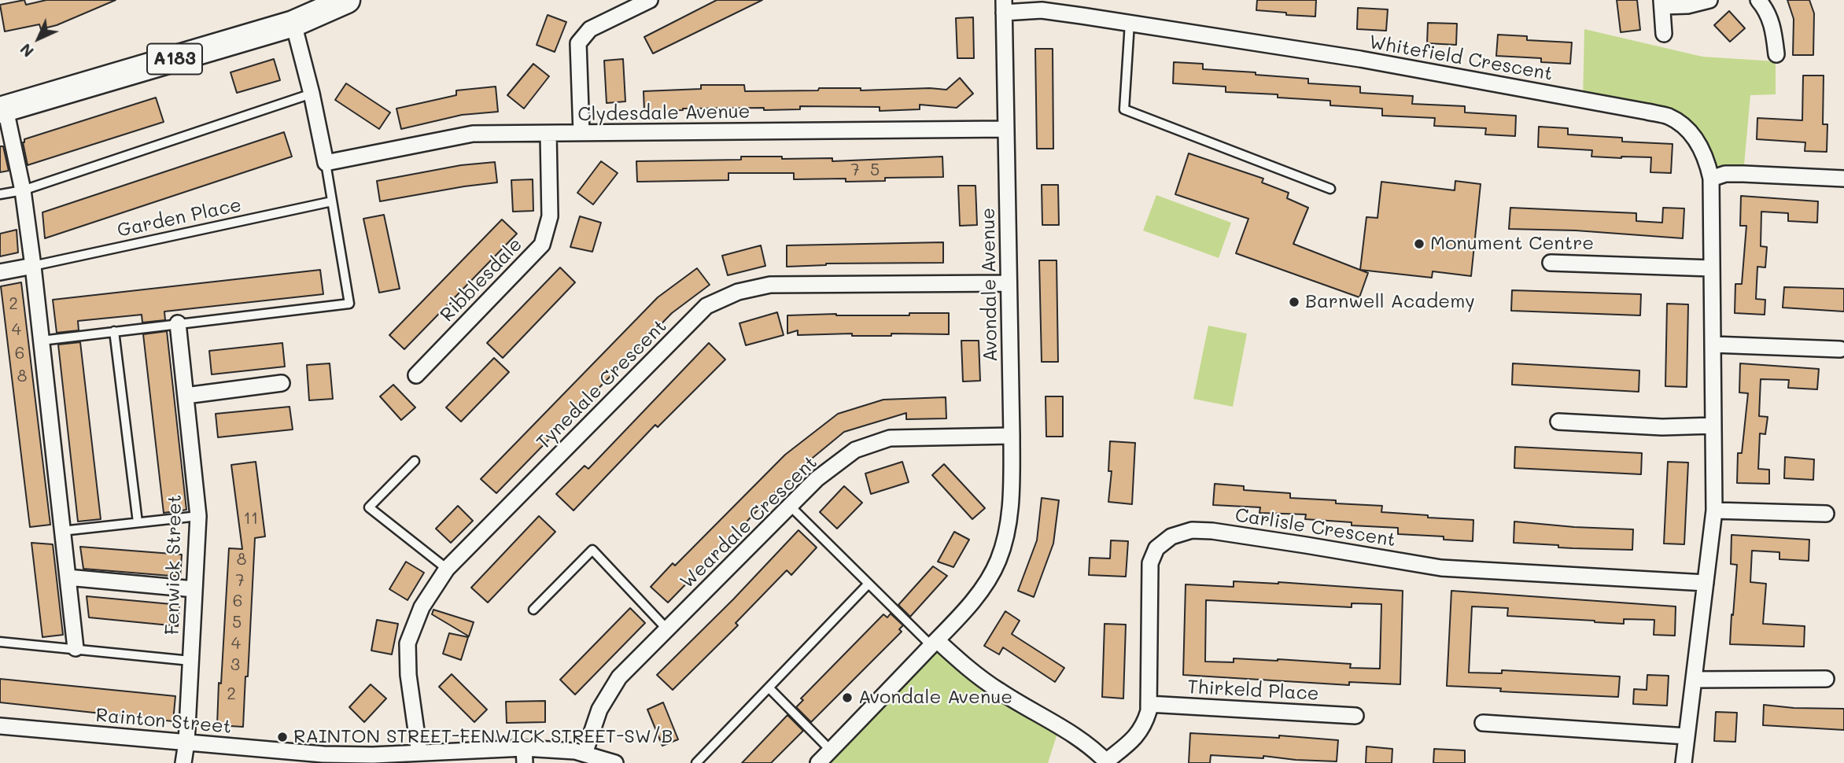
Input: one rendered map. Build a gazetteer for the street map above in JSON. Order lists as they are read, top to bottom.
{
  "streets": {
    "main road": ["A183"],
    "street": [
      "Whitefield Crescent",
      "Clydesdale Avenue",
      "Ribblesdale",
      "Avondale Avenue",
      "Tynedale Crescent",
      "Weardale Crescent",
      "Carlisle Crescent",
      "Fenwick Street",
      "Thirkeld Place",
      "Rainton Street"
    ],
    "lane": ["Garden Place"]
  },
  "crossings": [
    ["Whitefield Crescent", "Avondale Avenue"],
    ["Whitefield Crescent", "Carlisle Crescent"],
    ["Clydesdale Avenue", "Ribblesdale"],
    ["Clydesdale Avenue", "Avondale Avenue"],
    ["Avondale Avenue", "Tynedale Crescent"],
    ["Avondale Avenue", "Weardale Crescent"],
    ["Tynedale Crescent", "Rainton Street"],
    ["Weardale Crescent", "Rainton Street"],
    ["Carlisle Crescent", "Thirkeld Place"],
    ["Fenwick Street", "Rainton Street"]
  ],
  "places": [
    "Monument Centre",
    "Barnwell Academy",
    "Avondale Avenue",
    "RAINTON STREET-FENWICK STREET-SW/B"
  ],
  "house_numbers": [
    "7",
    "5",
    "2",
    "4",
    "6",
    "8",
    "11",
    "8",
    "7",
    "6",
    "5",
    "4",
    "3",
    "2"
  ],
  "north": "bottom left"
}
